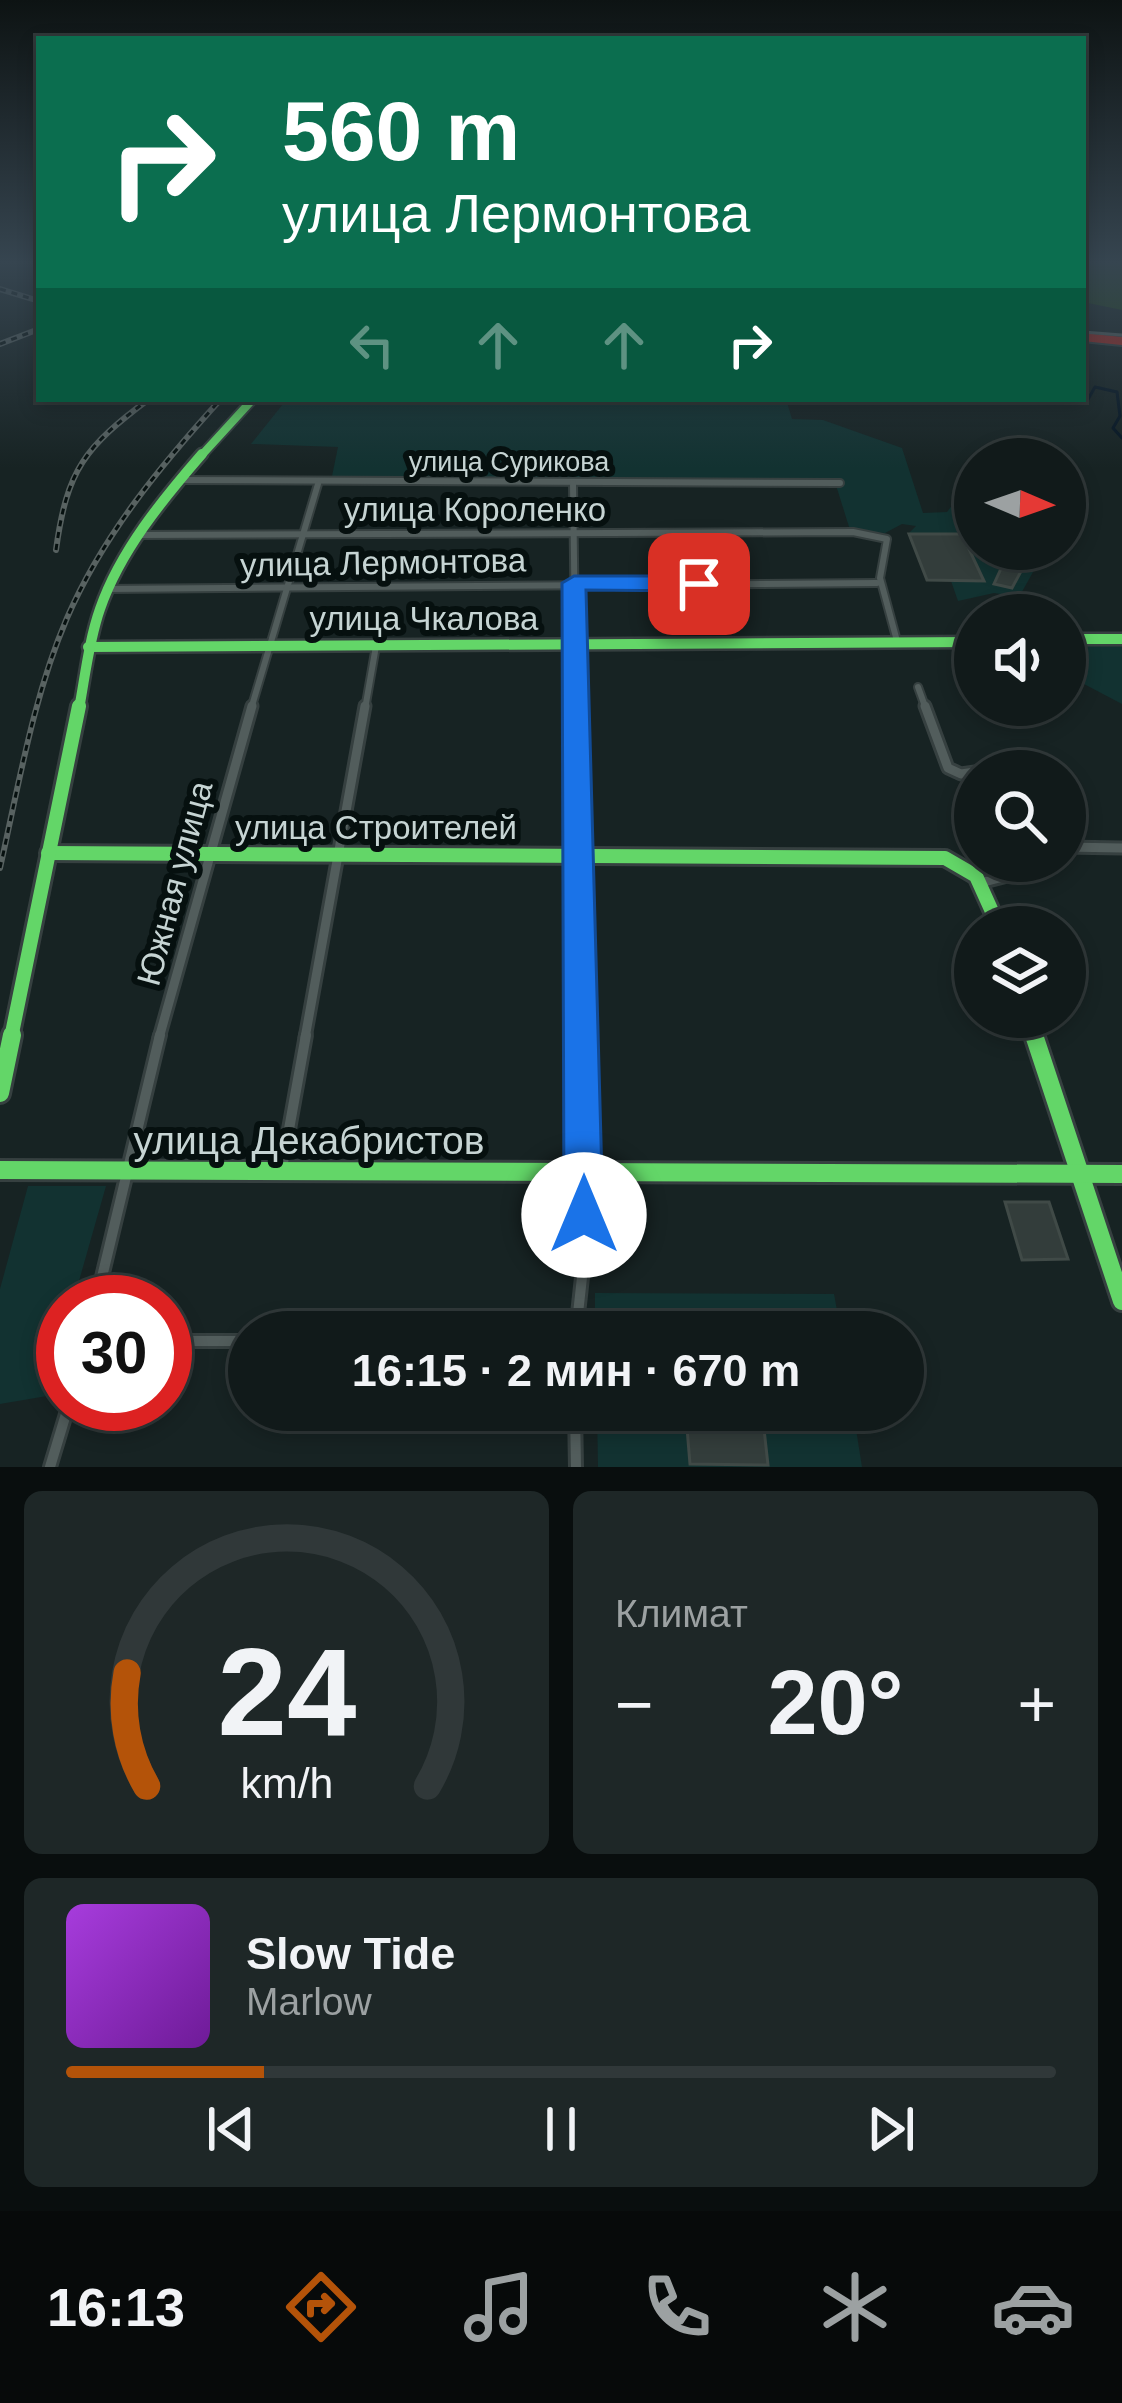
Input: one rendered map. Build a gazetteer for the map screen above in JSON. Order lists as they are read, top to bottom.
{
  "streets": {
    "main road": ["улица Чкалова", "улица Строителей", "улица Декабристов"],
    "street": [
      "улица Сурикова",
      "улица Короленко",
      "улица Лермонтова",
      "Южная улица"
    ]
  },
  "crossings": [
    ["улица Сурикова", "Южная улица"],
    ["улица Короленко", "улица Лермонтова"],
    ["улица Короленко", "Южная улица"],
    ["улица Лермонтова", "Южная улица"],
    ["улица Чкалова", "Южная улица"],
    ["улица Строителей", "Южная улица"],
    ["Южная улица", "улица Декабристов"]
  ],
  "north": "right",
  "page": {
    "turn": ["560 m", "улица Лермонтова"],
    "limit": "30",
    "trip": "16:15 · 2 мин · 670 m",
    "tile": "Климат",
    "heat": ["−", "20°", "+"],
    "song": ["Slow Tide", "Marlow"],
    "tabs": "16:13",
    "gauge": ["24", "km/h"]
  }
}
